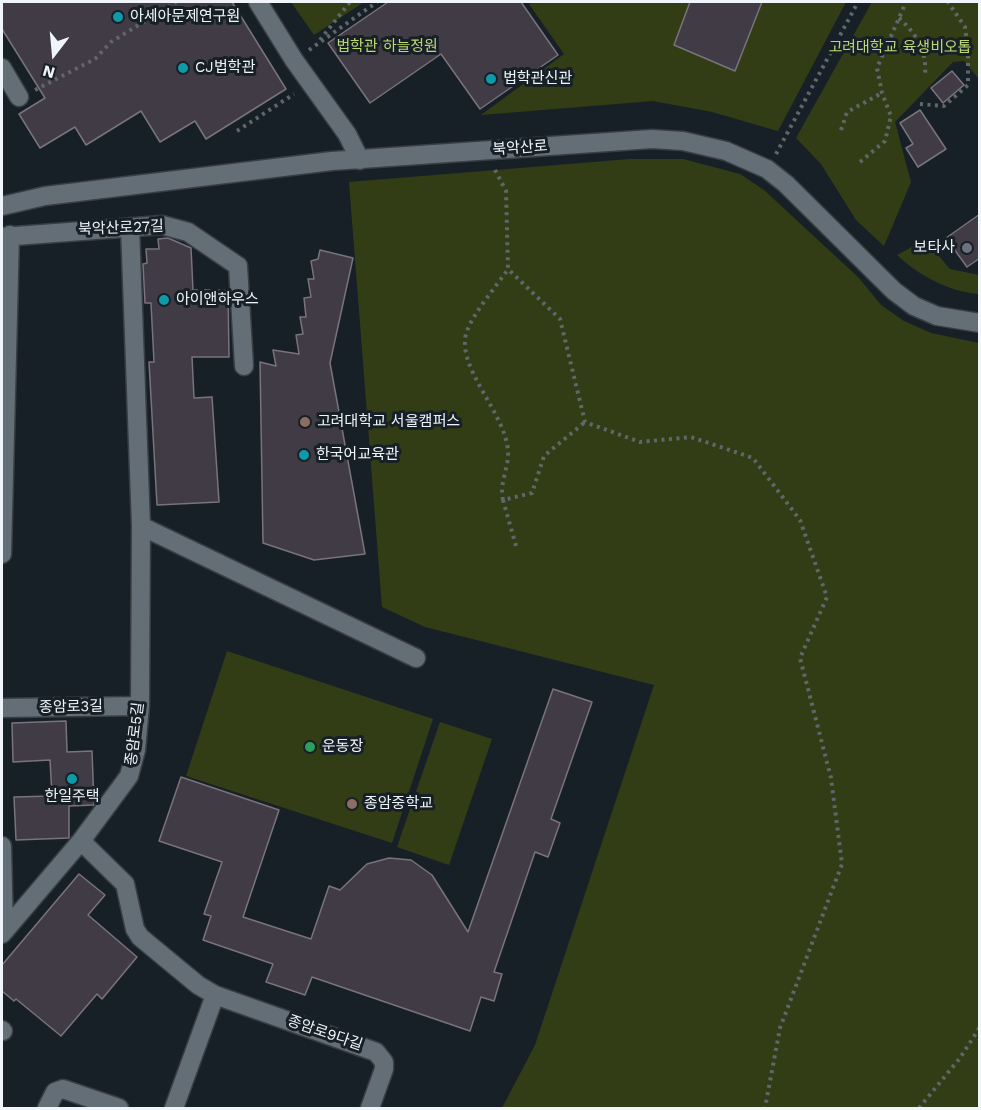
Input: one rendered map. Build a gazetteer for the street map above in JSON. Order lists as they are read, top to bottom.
{
  "streets": {
    "street": [
      "북악산로",
      "북악산로27길",
      "종암로3길",
      "종암로5길",
      "종암로9다길"
    ]
  },
  "crossings": [
    ["북악산로27길", "종암로5길"],
    ["종암로3길", "종암로5길"],
    ["종암로5길", "종암로9다길"]
  ],
  "parks": ["법학관 하늘정원", "고려대학교 육생비오톱"],
  "places": [
    "아세아문제연구원",
    "CJ법학관",
    "법학관신관",
    "보타사",
    "아이앤하우스",
    "고려대학교 서울캠퍼스",
    "한국어교육관",
    "운동장",
    "한일주택",
    "종암중학교"
  ],
  "north": "bottom"
}
